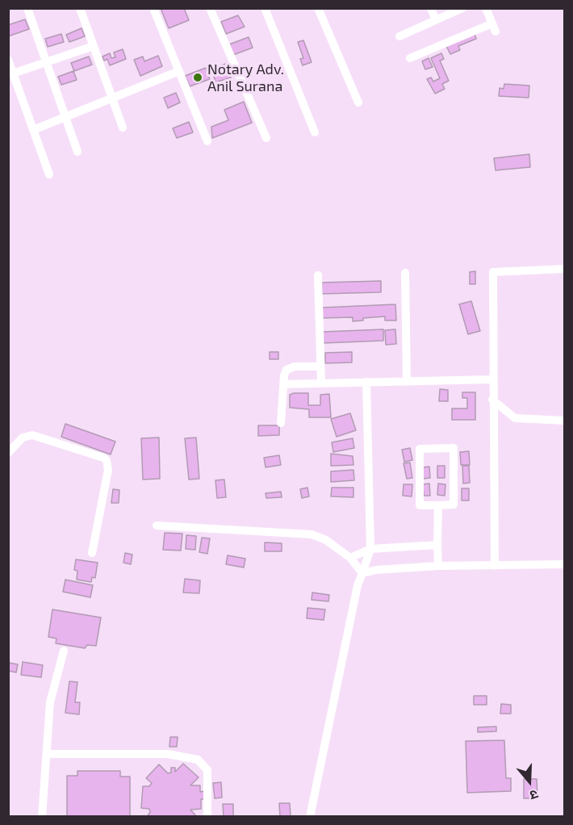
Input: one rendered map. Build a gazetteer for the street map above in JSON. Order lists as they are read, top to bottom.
{
  "places": ["Notary Adv. Anil Surana"],
  "north": "bottom"
}
